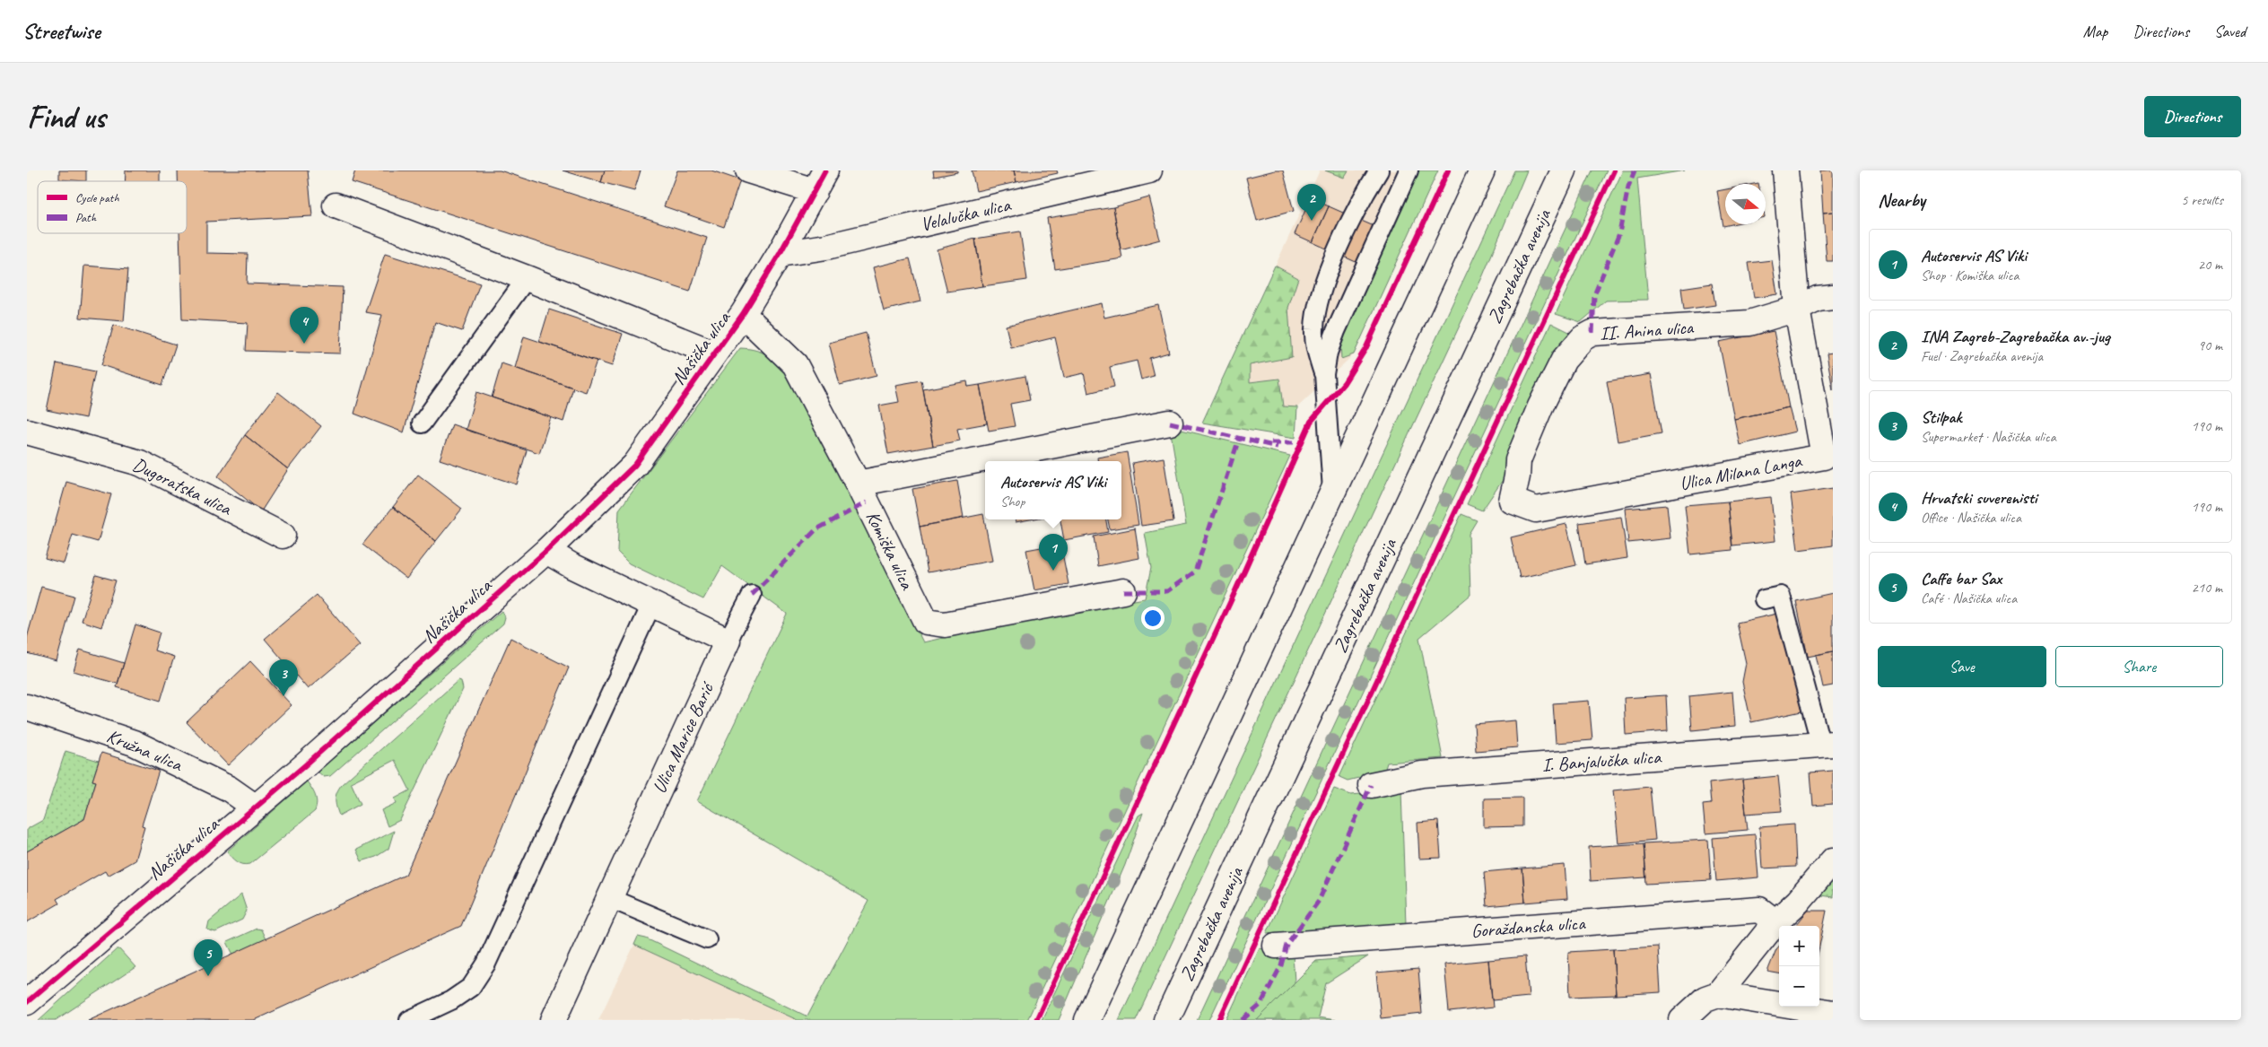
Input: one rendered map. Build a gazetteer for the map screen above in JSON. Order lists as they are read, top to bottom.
{
  "streets": {
    "street": [
      "Velalučka ulica",
      "Zagrebačka avenija",
      "II. Anina ulica",
      "Našička ulica",
      "Ulica Milana Langa",
      "Dugoratska ulica",
      "Komiška ulica",
      "Ulica Marice Barić",
      "Kružna ulica",
      "I. Banjalučka ulica",
      "Goraždanska ulica"
    ]
  },
  "crossings": [
    ["Velalučka ulica", "Našička ulica"],
    ["II. Anina ulica", "Ulica Milana Langa"],
    ["Našička ulica", "Komiška ulica"],
    ["Našička ulica", "Kružna ulica"]
  ],
  "legend": ["Cycle path", "Path"],
  "north": "right",
  "page": {
    "header": "Streetwise",
    "nav": ["Map", "Directions", "Saved"],
    "buttons": [
      "Directions",
      ["Save", "Share"]
    ],
    "title": "Find us",
    "heading": ["Nearby", "5 results"],
    "pins": [
      "2",
      "4",
      "1",
      "3",
      "5"
    ],
    "list": [
      {
        "mark": "1",
        "name": "Autoservis AS Viki",
        "note": "Shop · Komiška ulica",
        "value": "20 m"
      },
      {
        "mark": "2",
        "name": "INA Zagreb-Zagrebačka av.-jug",
        "note": "Fuel · Zagrebačka avenija",
        "value": "90 m"
      },
      {
        "mark": "3",
        "name": "Stilpak",
        "note": "Supermarket · Našička ulica",
        "value": "190 m"
      },
      {
        "mark": "4",
        "name": "Hrvatski suverenisti",
        "note": "Office · Našička ulica",
        "value": "190 m"
      },
      {
        "mark": "5",
        "name": "Caffe bar Sax",
        "note": "Café · Našička ulica",
        "value": "210 m"
      }
    ],
    "popup": ["Autoservis AS Viki", "Shop"],
    "map_buttons": ["+", "−"]
  }
}
